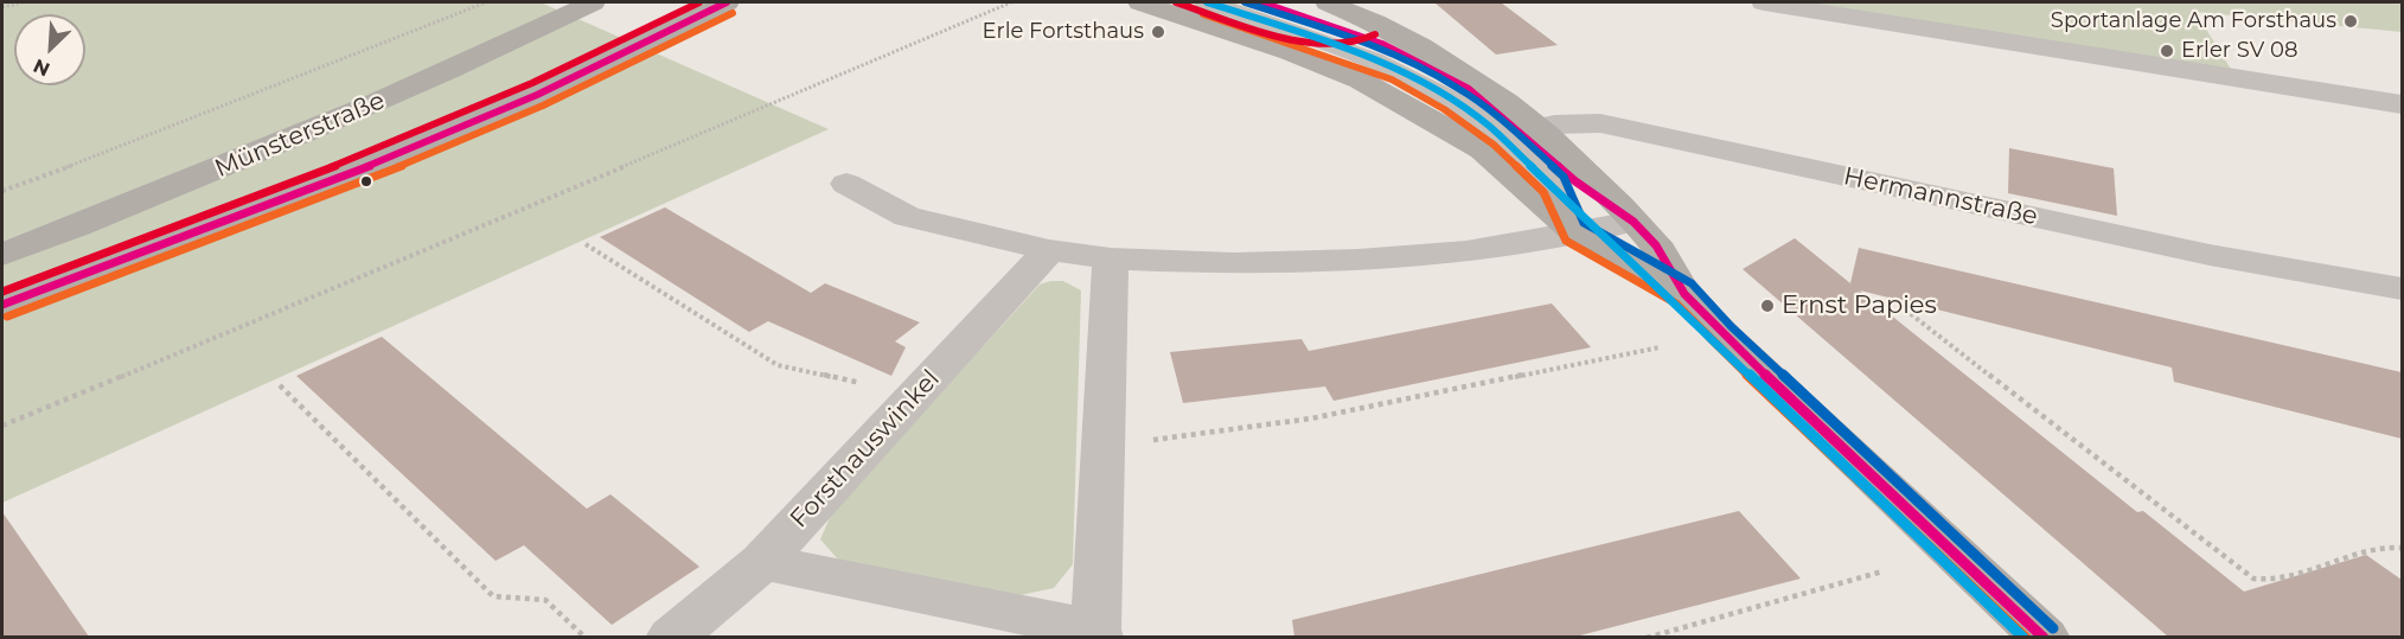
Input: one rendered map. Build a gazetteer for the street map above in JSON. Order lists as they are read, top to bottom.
{
  "streets": {
    "main road": ["Münsterstraße"],
    "street": ["Hermannstraße", "Forsthauswinkel"]
  },
  "places": [
    "Sportanlage Am Forsthaus",
    "Erle Fortsthaus",
    "Erler SV 08",
    "Ernst Papies"
  ],
  "north": "bottom left"
}
